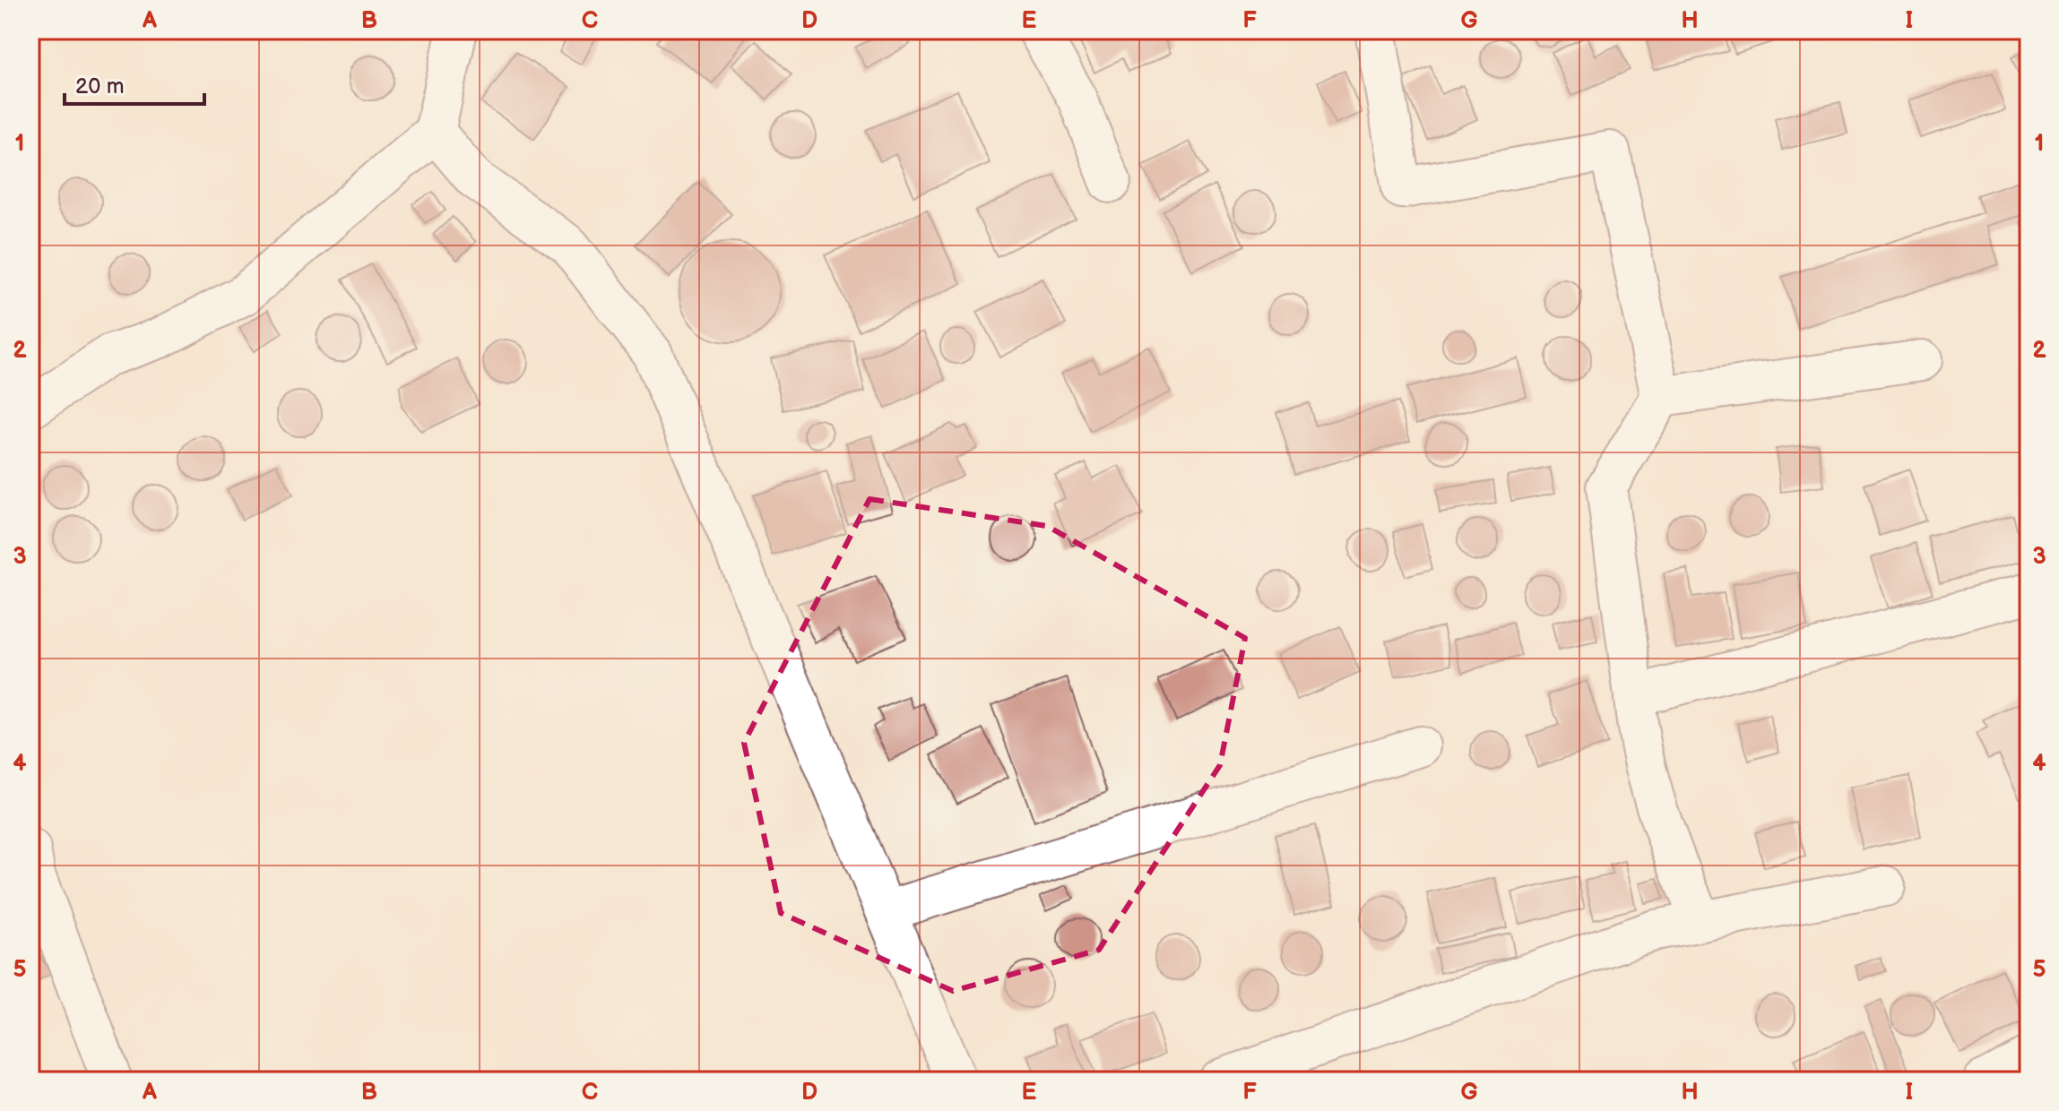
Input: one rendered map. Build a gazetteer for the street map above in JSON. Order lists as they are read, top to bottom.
{
  "scale_bar": "20 m",
  "grid": {
    "columns": [
      "A",
      "B",
      "C",
      "D",
      "E",
      "F",
      "G",
      "H",
      "I"
    ],
    "rows": [
      "1",
      "2",
      "3",
      "4",
      "5"
    ]
  }
}
